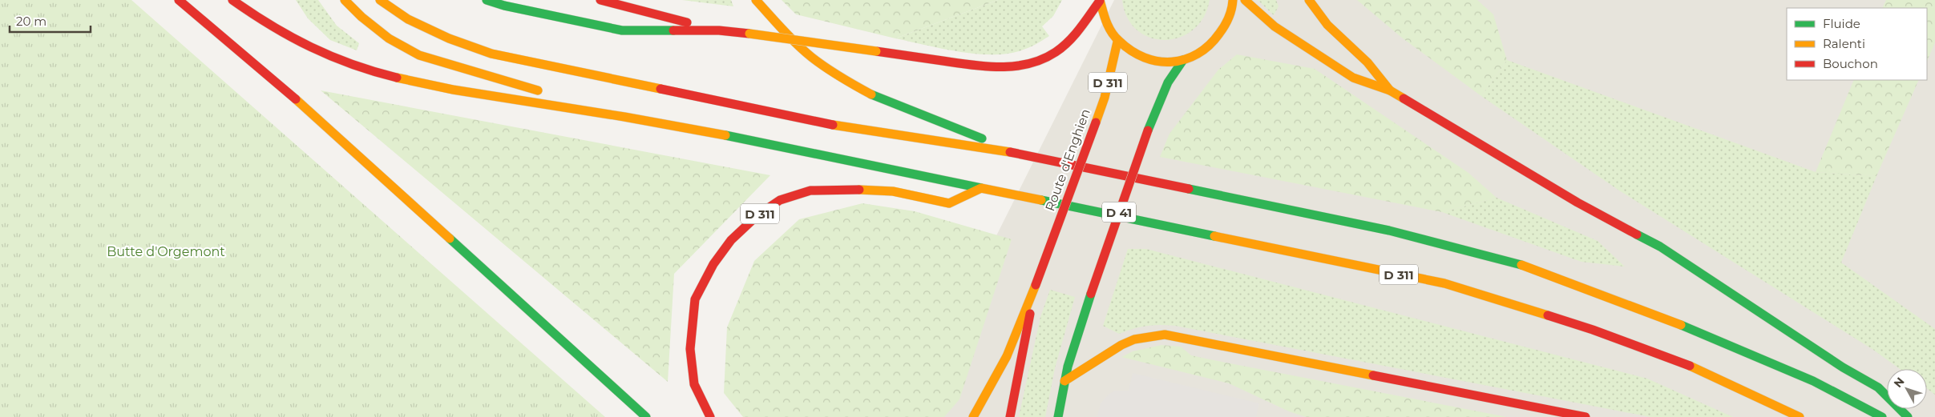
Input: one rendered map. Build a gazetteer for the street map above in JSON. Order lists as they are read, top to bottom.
{
  "streets": {
    "main road": ["D 311", "Route d'Enghien", "D 41"]
  },
  "parks": ["Butte d'Orgemont"],
  "legend": ["Fluide", "Ralenti", "Bouchon"],
  "scale_bar": "20 m",
  "north": "top left"
}
